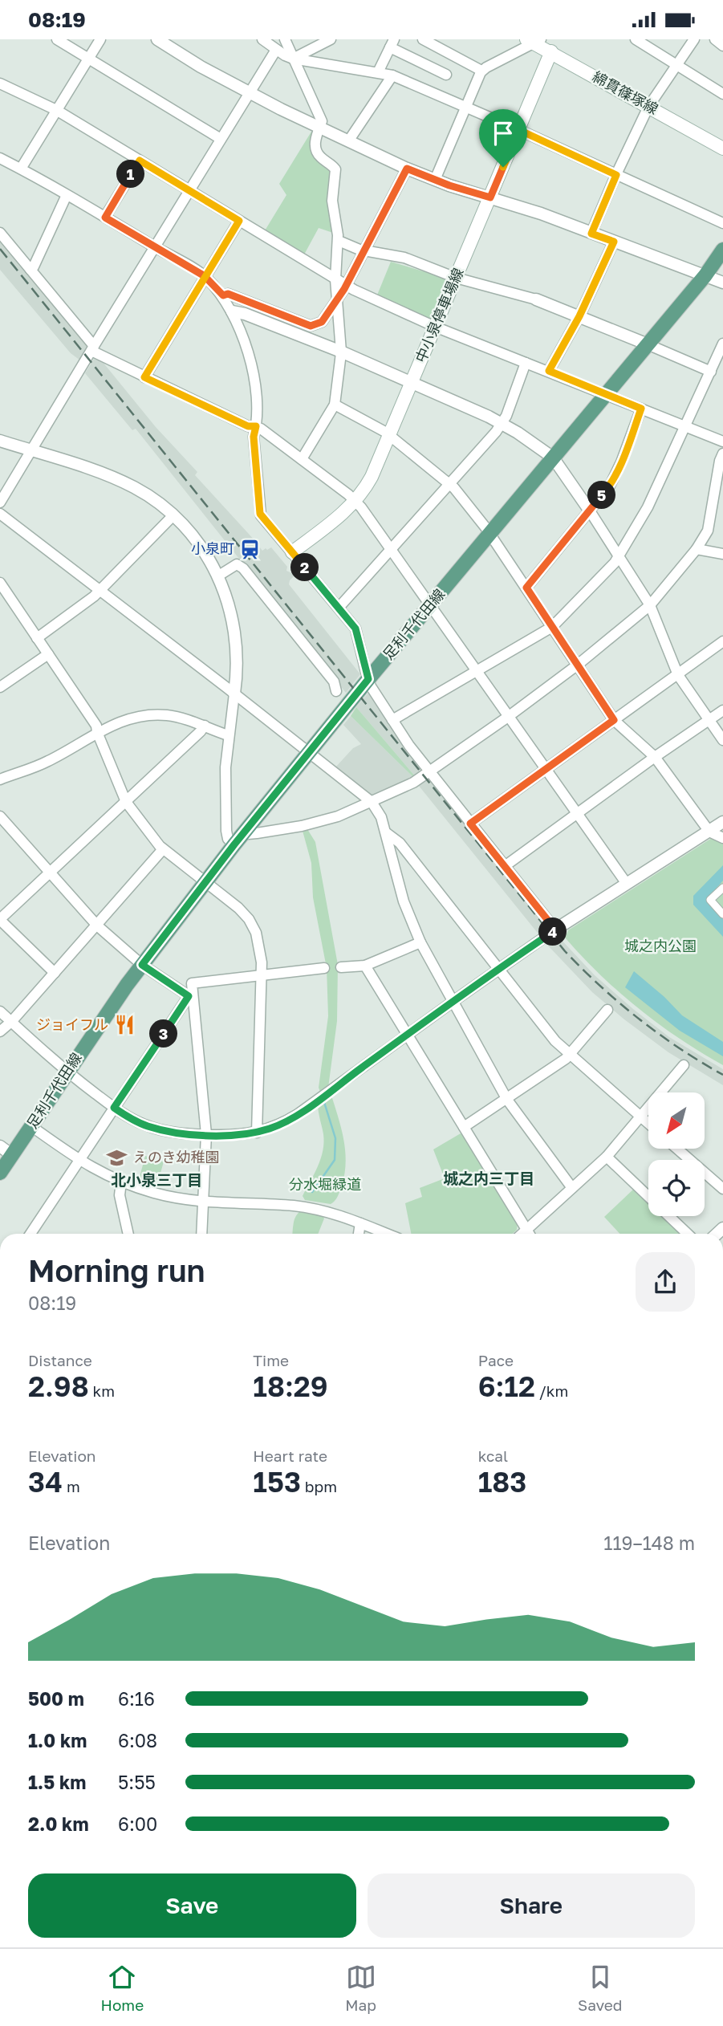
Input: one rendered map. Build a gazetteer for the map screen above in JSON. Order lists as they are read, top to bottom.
{
  "streets": {
    "main road": ["綿貫篠塚線", "中小泉停車場線", "足利千代田線"]
  },
  "crossings": [
    ["綿貫篠塚線", "中小泉停車場線"]
  ],
  "districts": ["城之内三丁目", "北小泉三丁目"],
  "parks": ["城之内公園", "分水堀緑道"],
  "places": {
    "station": ["小泉町"],
    "restaurant": ["ジョイフル"],
    "school or university": ["えのき幼稚園"]
  },
  "north": "bottom left",
  "page": {
    "status": "08:19",
    "pins": [
      "1",
      "5",
      "2",
      "4",
      "3"
    ],
    "heading": ["Morning run", "08:19"],
    "stats": [
      ["Distance", "2.98 km"],
      ["Time", "18:29"],
      ["Pace", "6:12 /km"],
      ["Elevation", "34 m"],
      ["Heart rate", "153 bpm"],
      ["kcal", "183"]
    ],
    "chart": ["Elevation", "119–148 m"],
    "list": [
      {
        "name": "500 m",
        "note": "6:16"
      },
      {
        "name": "1.0 km",
        "note": "6:08"
      },
      {
        "name": "1.5 km",
        "note": "5:55"
      },
      {
        "name": "2.0 km",
        "note": "6:00"
      }
    ],
    "buttons": ["Save", "Share"],
    "tabs": ["Home", "Map", "Saved"]
  }
}
